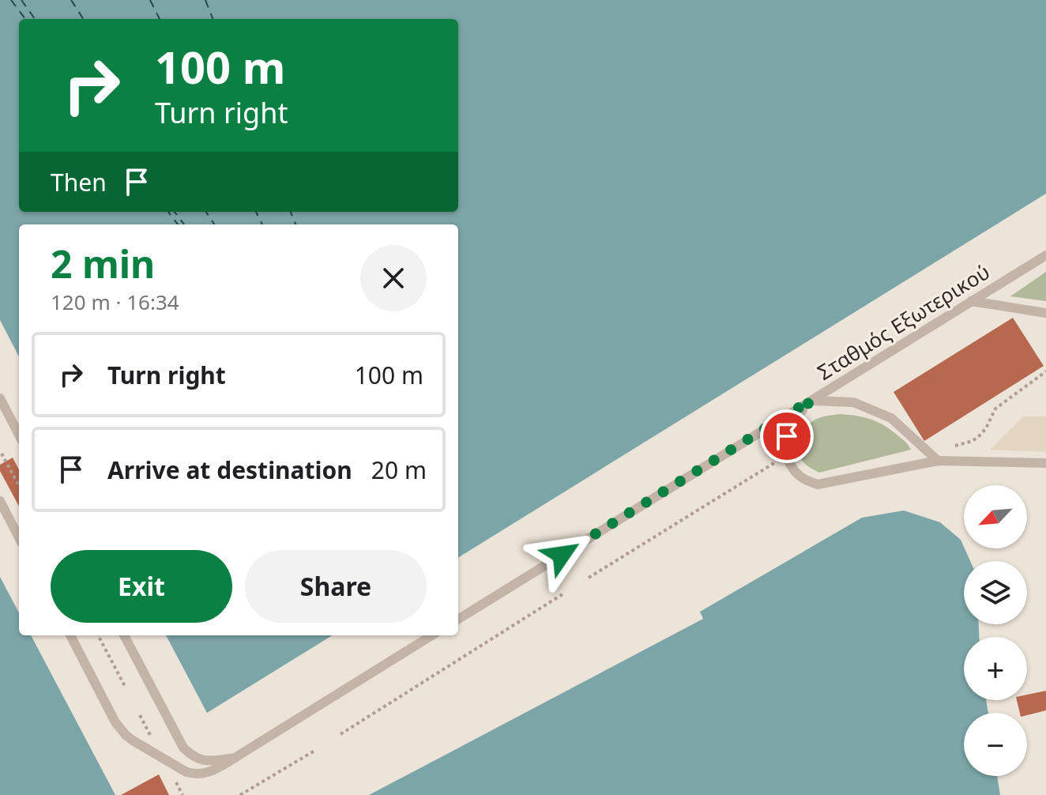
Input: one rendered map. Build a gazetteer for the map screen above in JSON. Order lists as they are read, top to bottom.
{
  "streets": {
    "lane": ["Σταθμός Εξωτερικού"]
  },
  "north": "bottom left",
  "page": {
    "turn": ["100 m", "Turn right"],
    "then": "Then",
    "heading": ["2 min", "120 m · 16:34"],
    "list": [
      {
        "name": "Turn right",
        "value": "100 m"
      },
      {
        "name": "Arrive at destination",
        "value": "20 m"
      }
    ],
    "map_buttons": ["+", "−"],
    "buttons": ["Exit", "Share"]
  }
}
